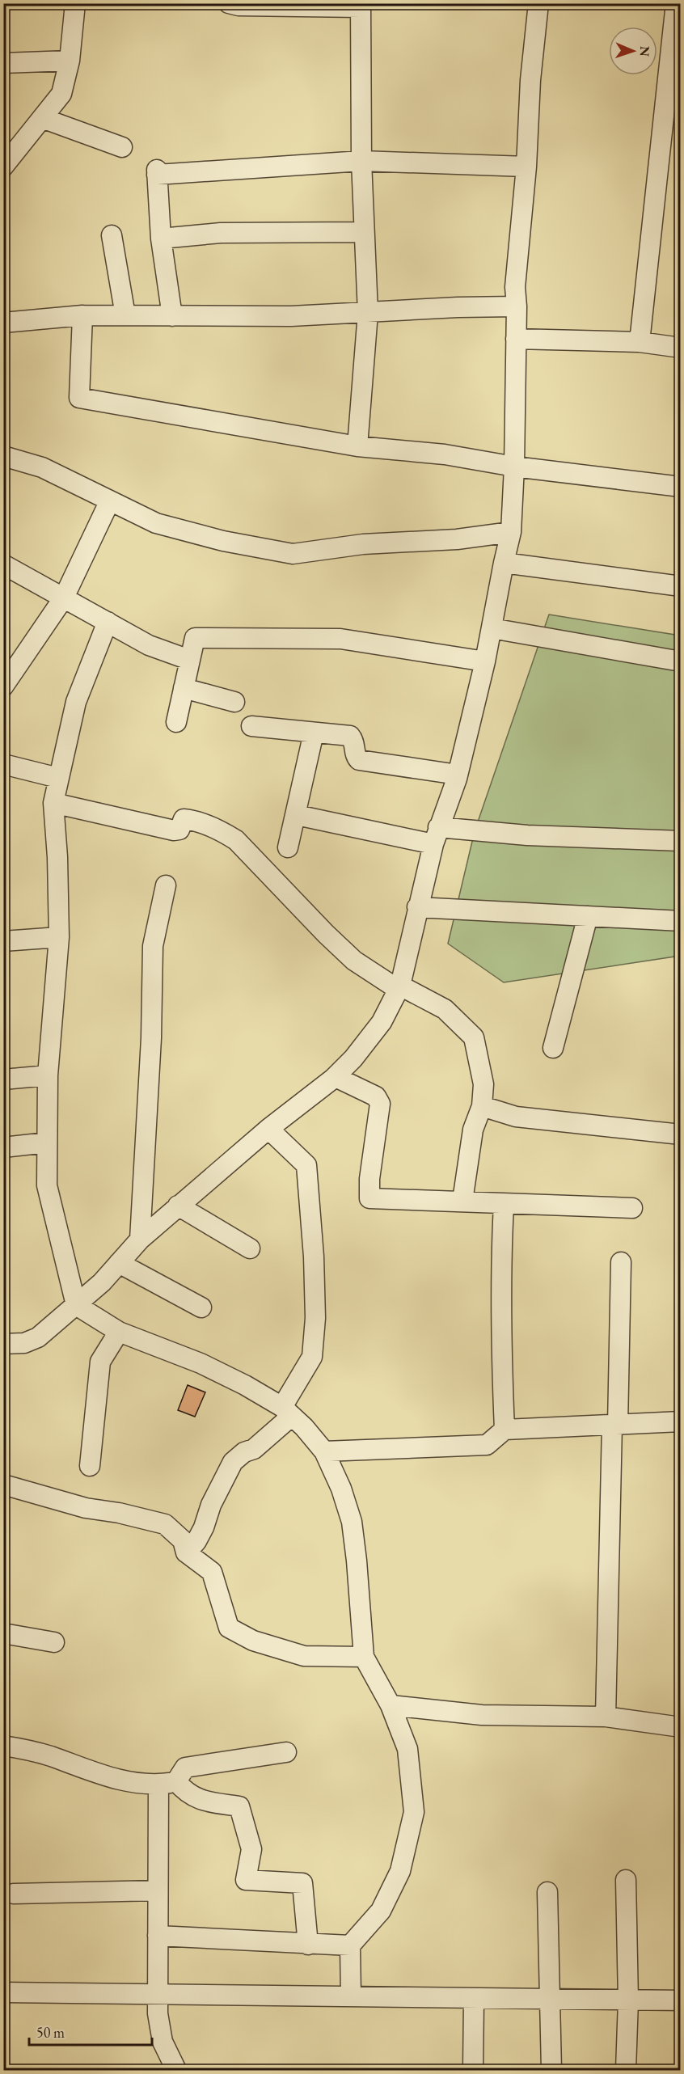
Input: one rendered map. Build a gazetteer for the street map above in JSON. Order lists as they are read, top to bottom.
{
  "scale_bar": "50 m",
  "north": "right"
}
